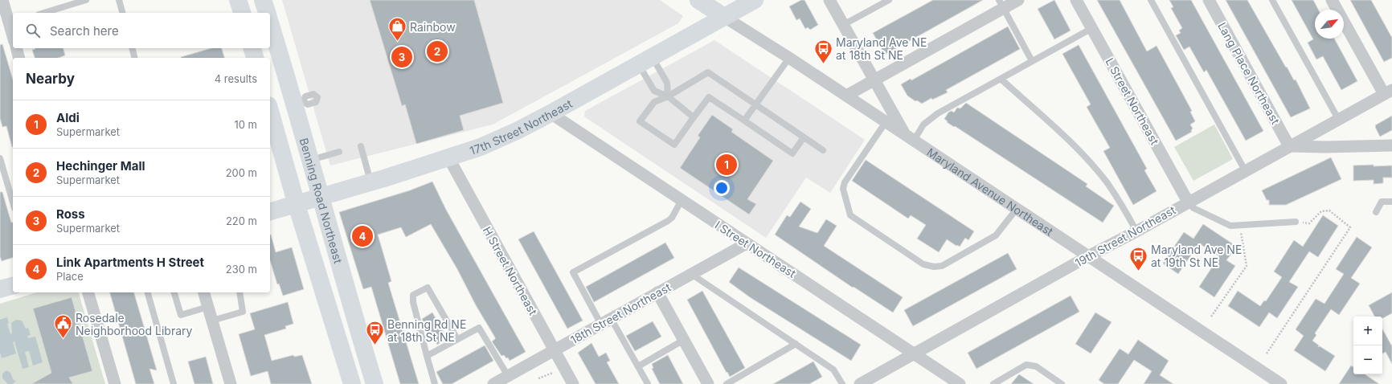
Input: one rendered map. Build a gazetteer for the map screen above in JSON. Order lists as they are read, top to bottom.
{
  "streets": {
    "main road": ["17th Street Northeast", "Maryland Avenue Northeast", "Benning Road Northeast"],
    "street": [
      "Lang Place Northeast",
      "L Street Northeast",
      "19th Street Northeast",
      "I Street Northeast",
      "H Street Northeast",
      "18th Street Northeast"
    ]
  },
  "crossings": [
    ["Lang Place Northeast", "19th Street Northeast"],
    ["L Street Northeast", "19th Street Northeast"],
    ["17th Street Northeast", "Maryland Avenue Northeast"],
    ["17th Street Northeast", "Benning Road Northeast"],
    ["17th Street Northeast", "I Street Northeast"],
    ["17th Street Northeast", "H Street Northeast"],
    ["Maryland Avenue Northeast", "19th Street Northeast"],
    ["19th Street Northeast", "I Street Northeast"],
    ["I Street Northeast", "18th Street Northeast"],
    ["H Street Northeast", "18th Street Northeast"]
  ],
  "places": {
    "shop": ["Rainbow"],
    "bus stop": ["Maryland Ave NE at 18th St NE", "Maryland Ave NE at 19th St NE", "Benning Rd NE at 18th St NE"],
    "public building": ["Rosedale Neighborhood Library"]
  },
  "north": "top right",
  "page": {
    "search": "Search here",
    "pins": [
      "2",
      "3",
      "1",
      "4"
    ],
    "heading": ["Nearby", "4 results"],
    "list": [
      {
        "mark": "1",
        "name": "Aldi",
        "note": "Supermarket",
        "value": "10 m"
      },
      {
        "mark": "2",
        "name": "Hechinger Mall",
        "note": "Supermarket",
        "value": "200 m"
      },
      {
        "mark": "3",
        "name": "Ross",
        "note": "Supermarket",
        "value": "220 m"
      },
      {
        "mark": "4",
        "name": "Link Apartments H Street",
        "note": "Place",
        "value": "230 m"
      }
    ],
    "map_buttons": ["+", "−"]
  }
}
